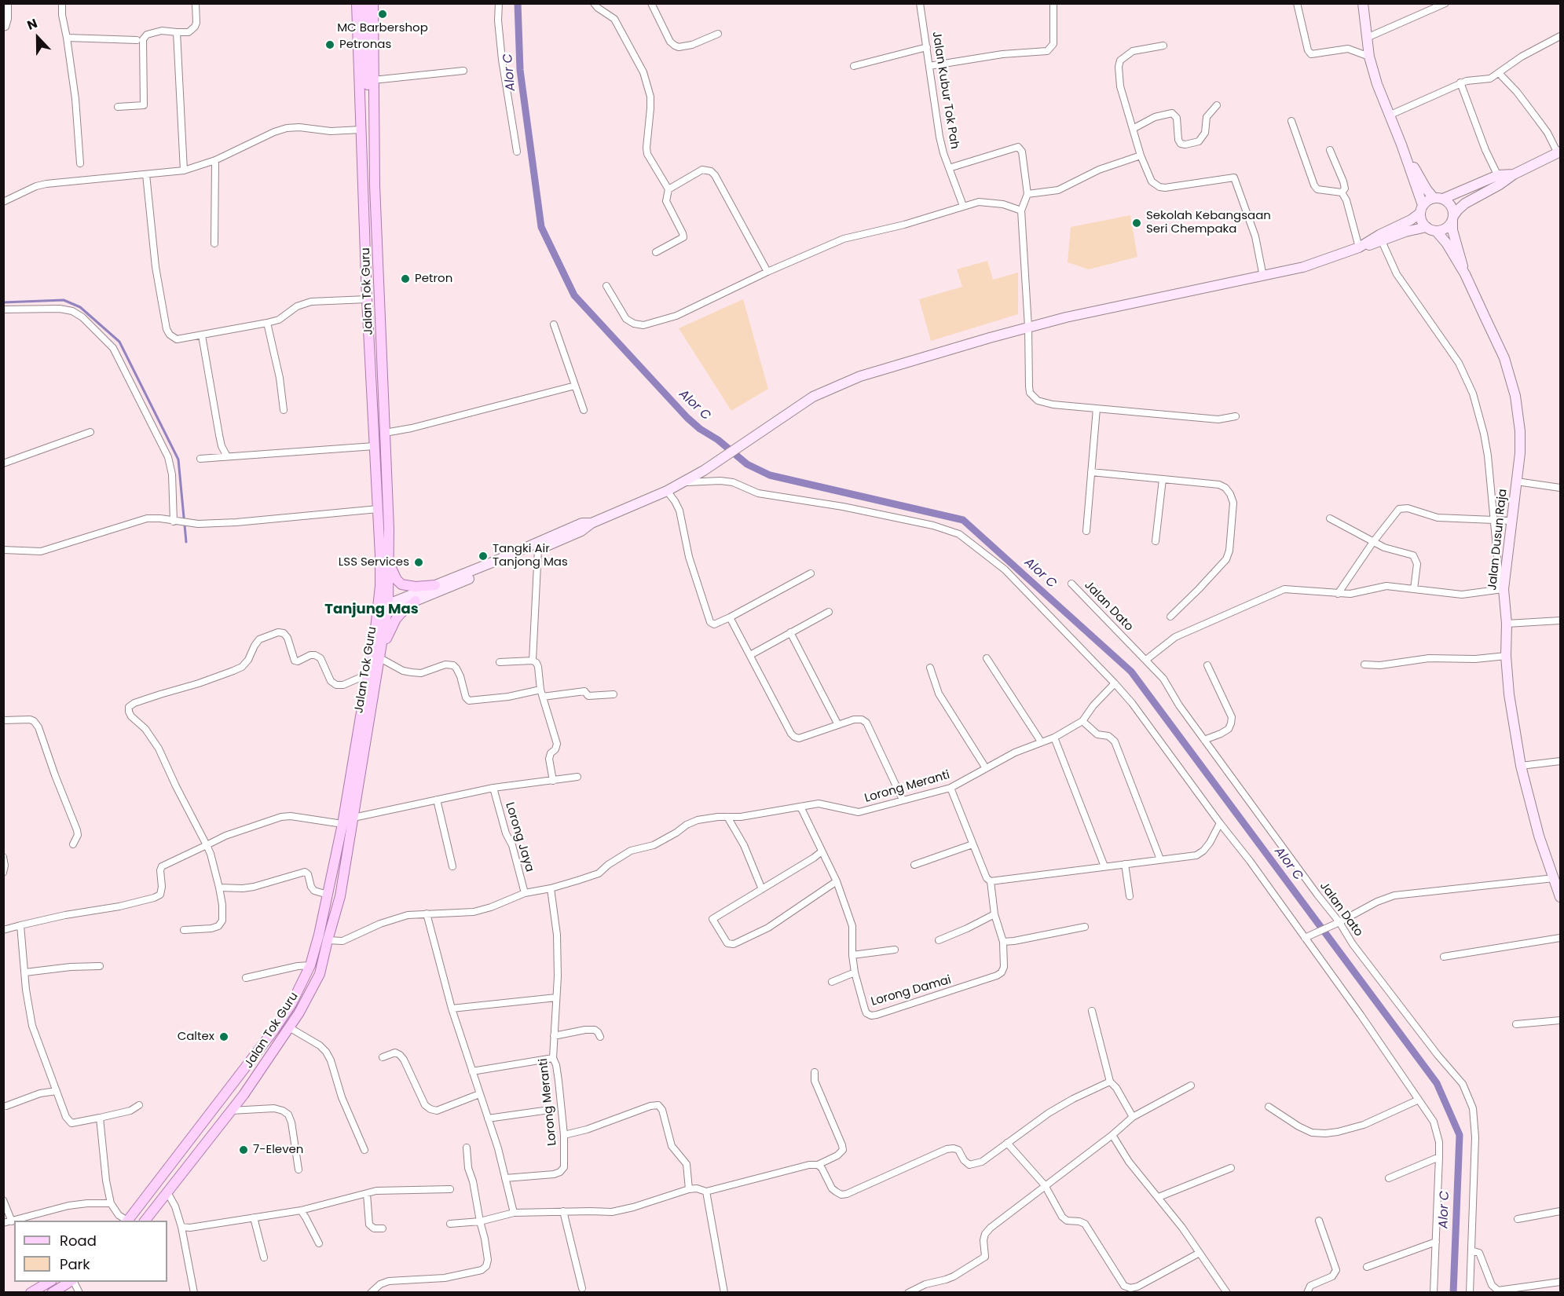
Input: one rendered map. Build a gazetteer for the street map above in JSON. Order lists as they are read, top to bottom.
{
  "streets": {
    "main road": ["Jalan Tok Guru", "Jalan Dusun Raja"],
    "street": [
      "Jalan Kubur Tok Pah",
      "Jalan Dato",
      "Lorong Meranti",
      "Lorong Jaya",
      "Lorong Damai"
    ]
  },
  "crossings": [
    ["Jalan Tok Guru", "Lorong Meranti"],
    ["Lorong Meranti", "Lorong Jaya"],
    ["Lorong Meranti", "Lorong Damai"]
  ],
  "districts": ["Tanjung Mas"],
  "water": ["Alor C"],
  "places": [
    "MC Barbershop",
    "Petronas",
    "Sekolah Kebangsaan Seri Chempaka",
    "Petron",
    "Tangki Air Tanjong Mas",
    "LSS Services",
    "Caltex",
    "7-Eleven"
  ],
  "legend": ["Road", "Park"],
  "north": "top"
}
